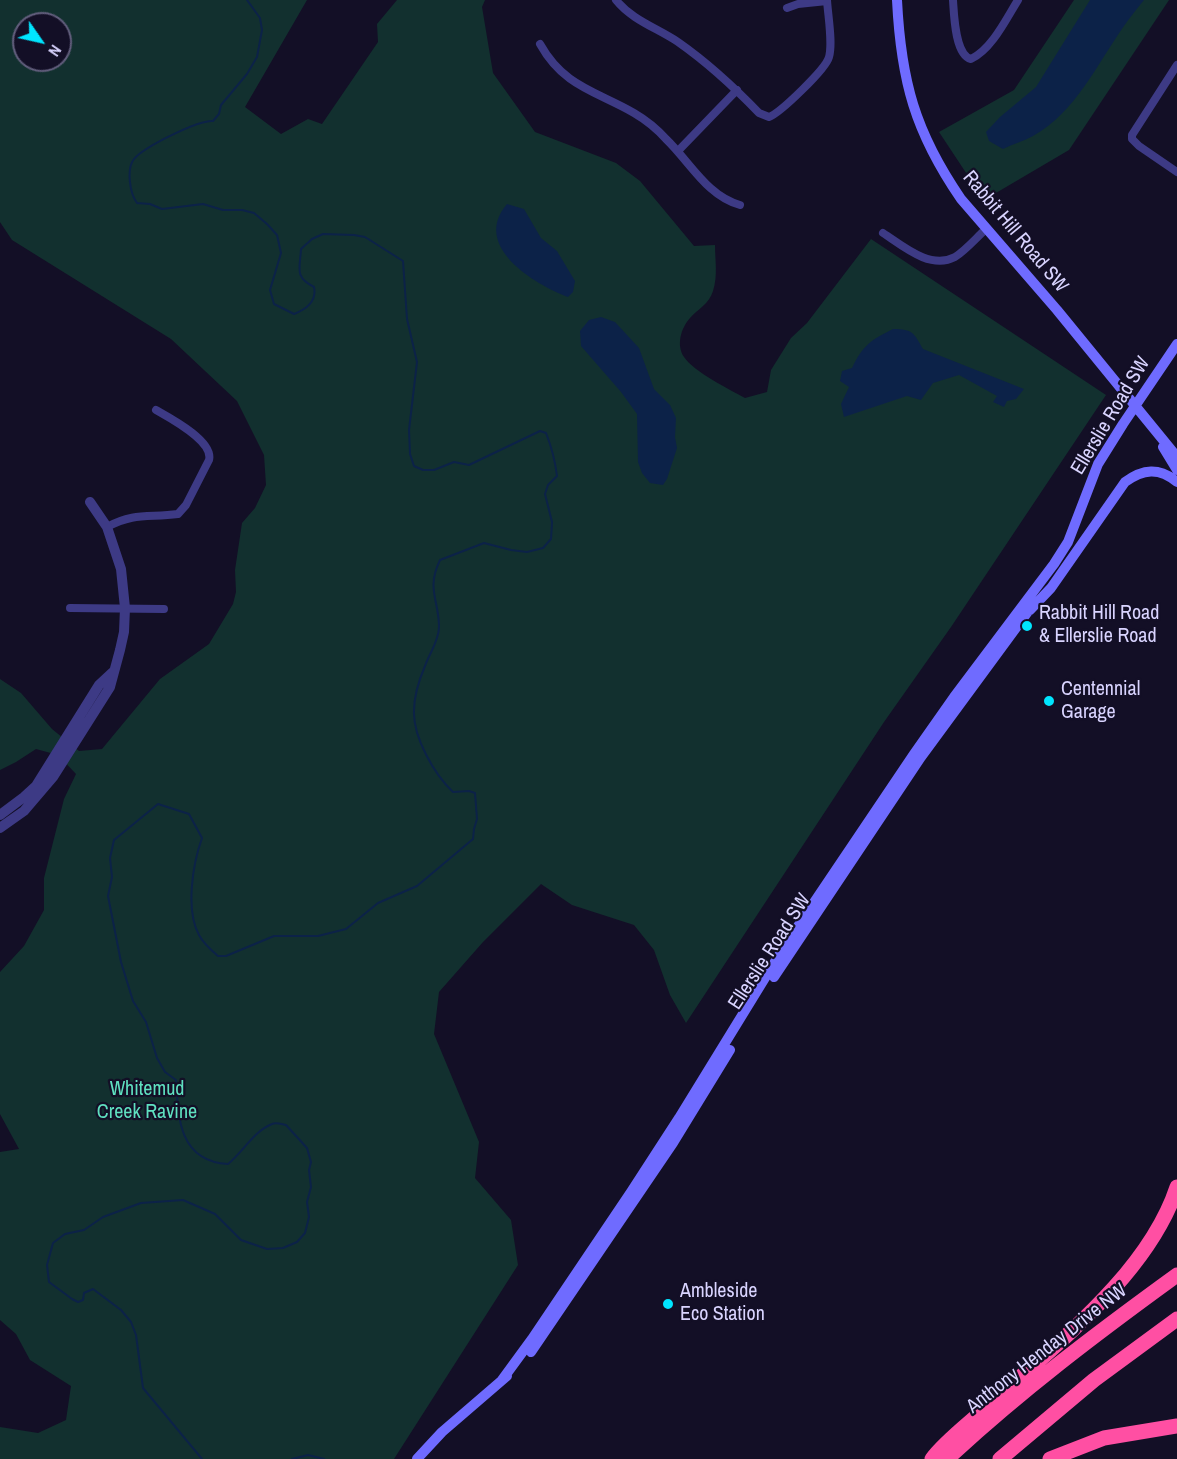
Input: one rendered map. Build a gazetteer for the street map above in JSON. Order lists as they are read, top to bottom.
{
  "streets": {
    "highway": ["Anthony Henday Drive NW"],
    "main road": ["Rabbit Hill Road SW", "Ellerslie Road SW"]
  },
  "crossings": [
    ["Rabbit Hill Road SW", "Ellerslie Road SW"]
  ],
  "parks": ["Whitemud Creek Ravine"],
  "places": ["Rabbit Hill Road & Ellerslie Road", "Centennial Garage", "Ambleside Eco Station"],
  "north": "bottom right"
}
